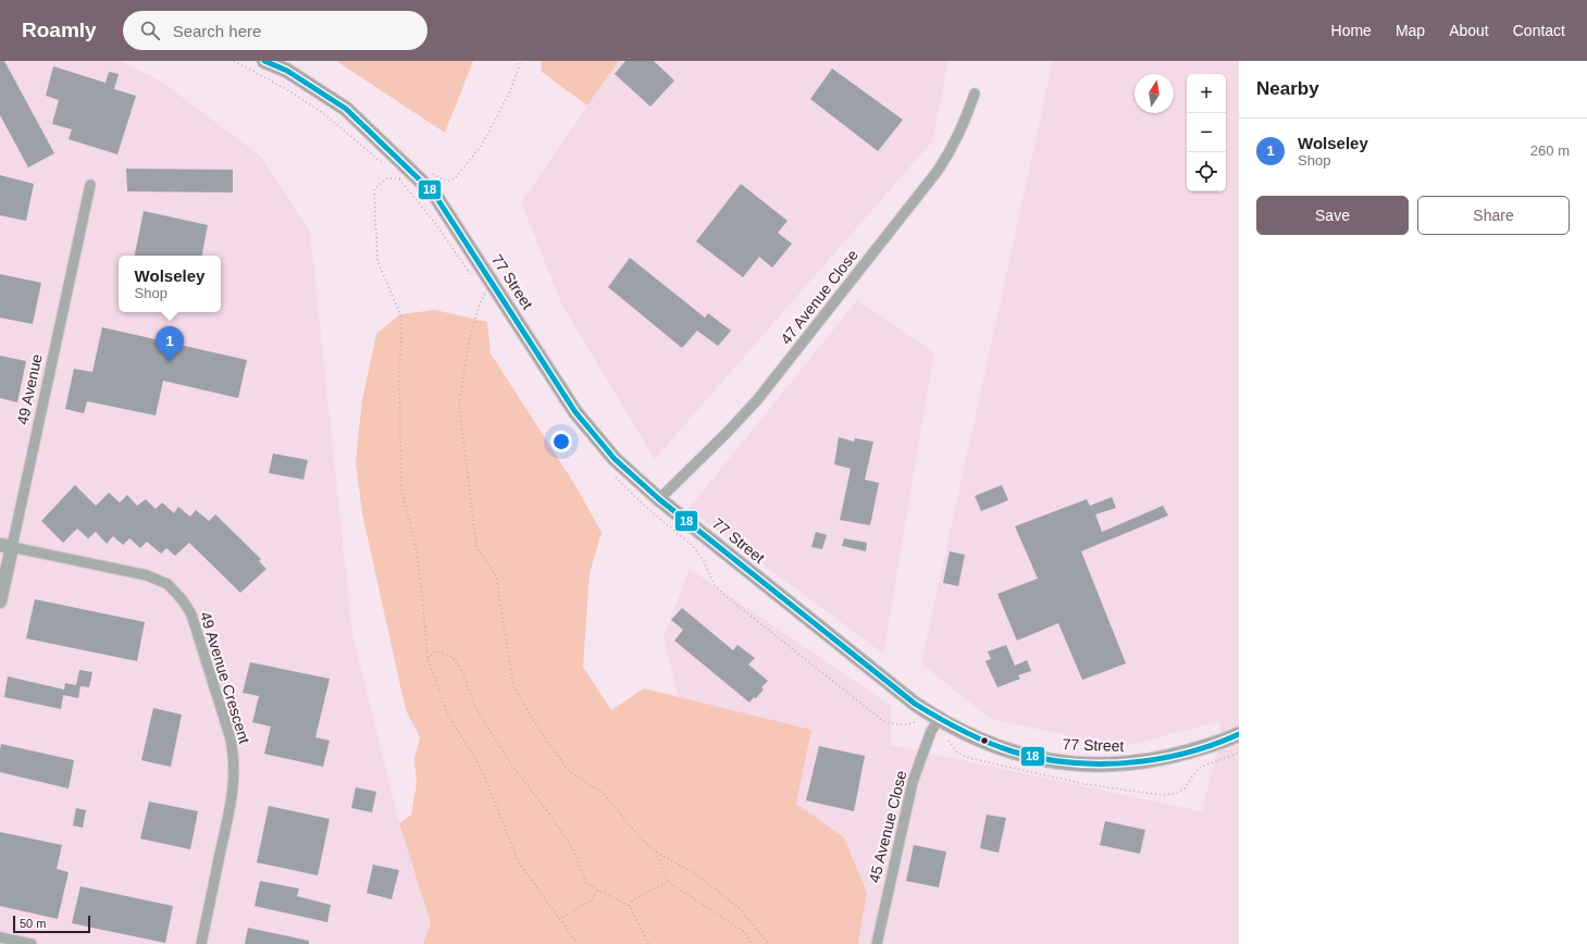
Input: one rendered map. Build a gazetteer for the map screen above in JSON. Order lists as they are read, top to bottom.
{
  "streets": {
    "main road": ["77 Street"],
    "street": [
      "47 Avenue Close",
      "49 Avenue",
      "49 Avenue Crescent",
      "45 Avenue Close"
    ]
  },
  "crossings": [
    ["77 Street", "47 Avenue Close"],
    ["77 Street", "45 Avenue Close"],
    ["49 Avenue", "49 Avenue Crescent"]
  ],
  "lines": ["transit line 18"],
  "scale_bar": "50 m",
  "north": "top",
  "page": {
    "header": "Roamly",
    "search": "Search here",
    "nav": [
      "Home",
      "Map",
      "About",
      "Contact"
    ],
    "heading": "Nearby",
    "map_buttons": ["+", "−"],
    "list": [
      {
        "mark": "1",
        "name": "Wolseley",
        "note": "Shop",
        "value": "260 m"
      }
    ],
    "buttons": ["Save", "Share"],
    "popup": ["Wolseley", "Shop"],
    "pins": "1",
    "scale": "50 m"
  }
}
